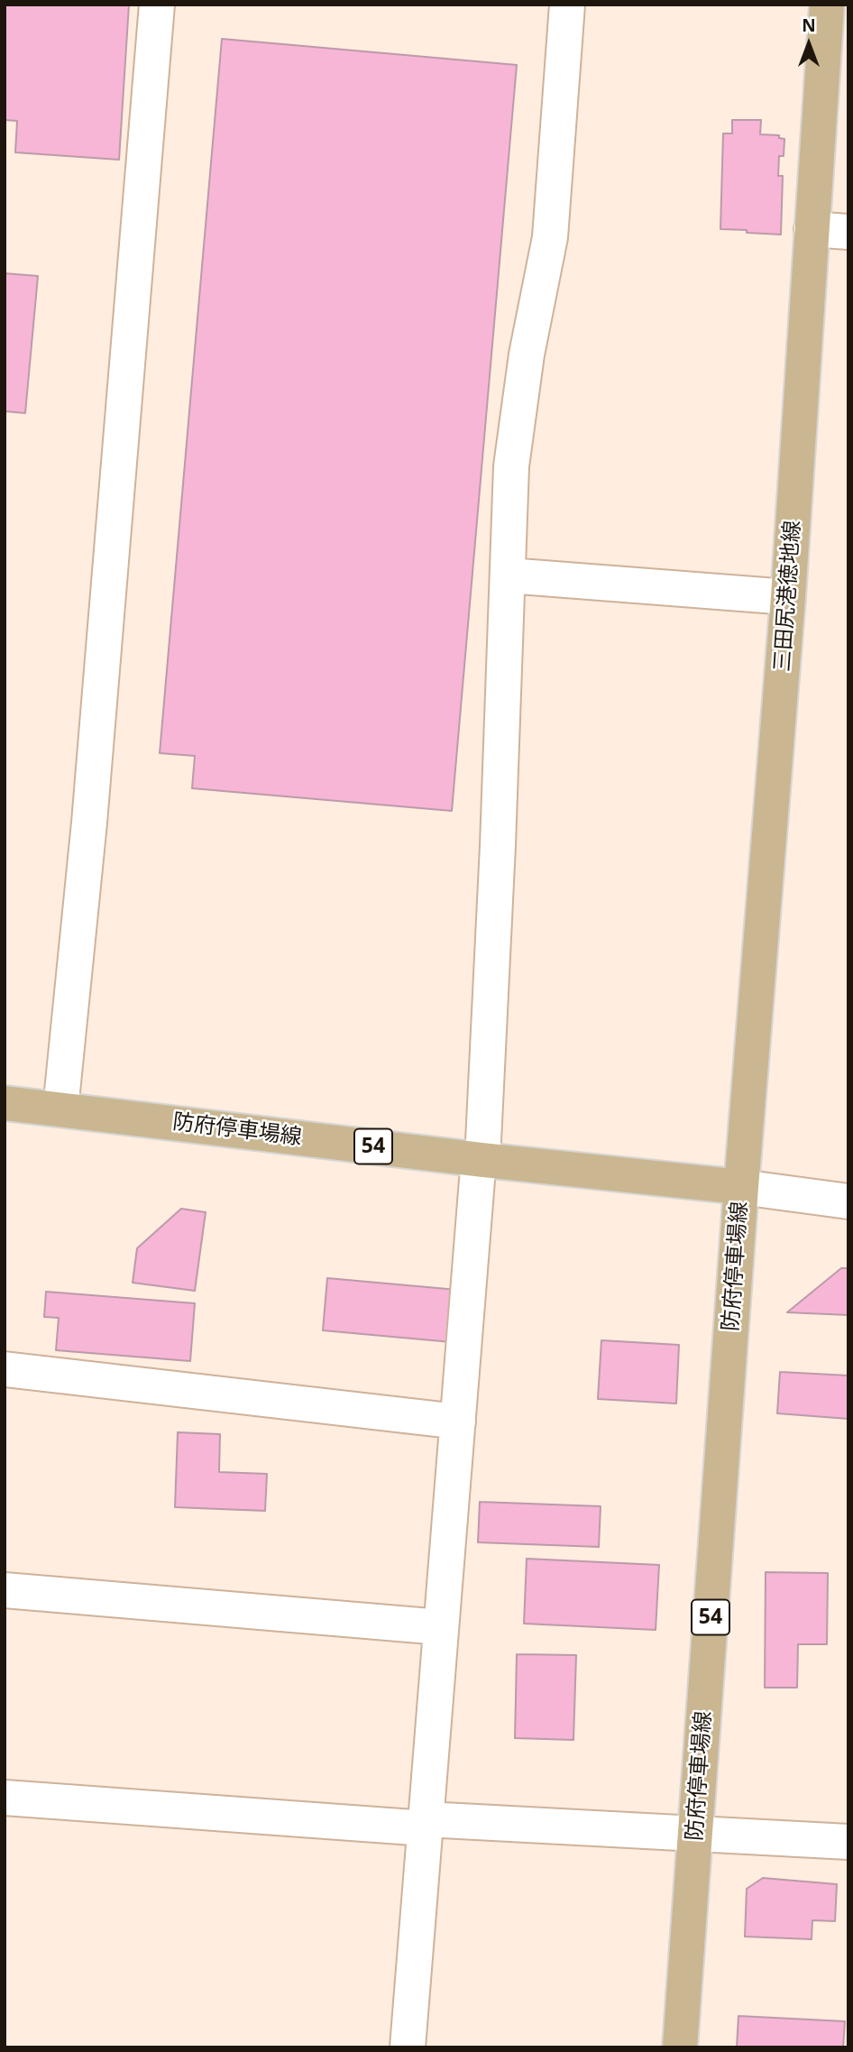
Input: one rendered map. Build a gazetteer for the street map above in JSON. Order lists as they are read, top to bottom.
{
  "streets": {
    "main road": ["三田尻港徳地線", "防府停車場線", "54"]
  },
  "crossings": [
    ["三田尻港徳地線", "防府停車場線"]
  ],
  "north": "top"
}
